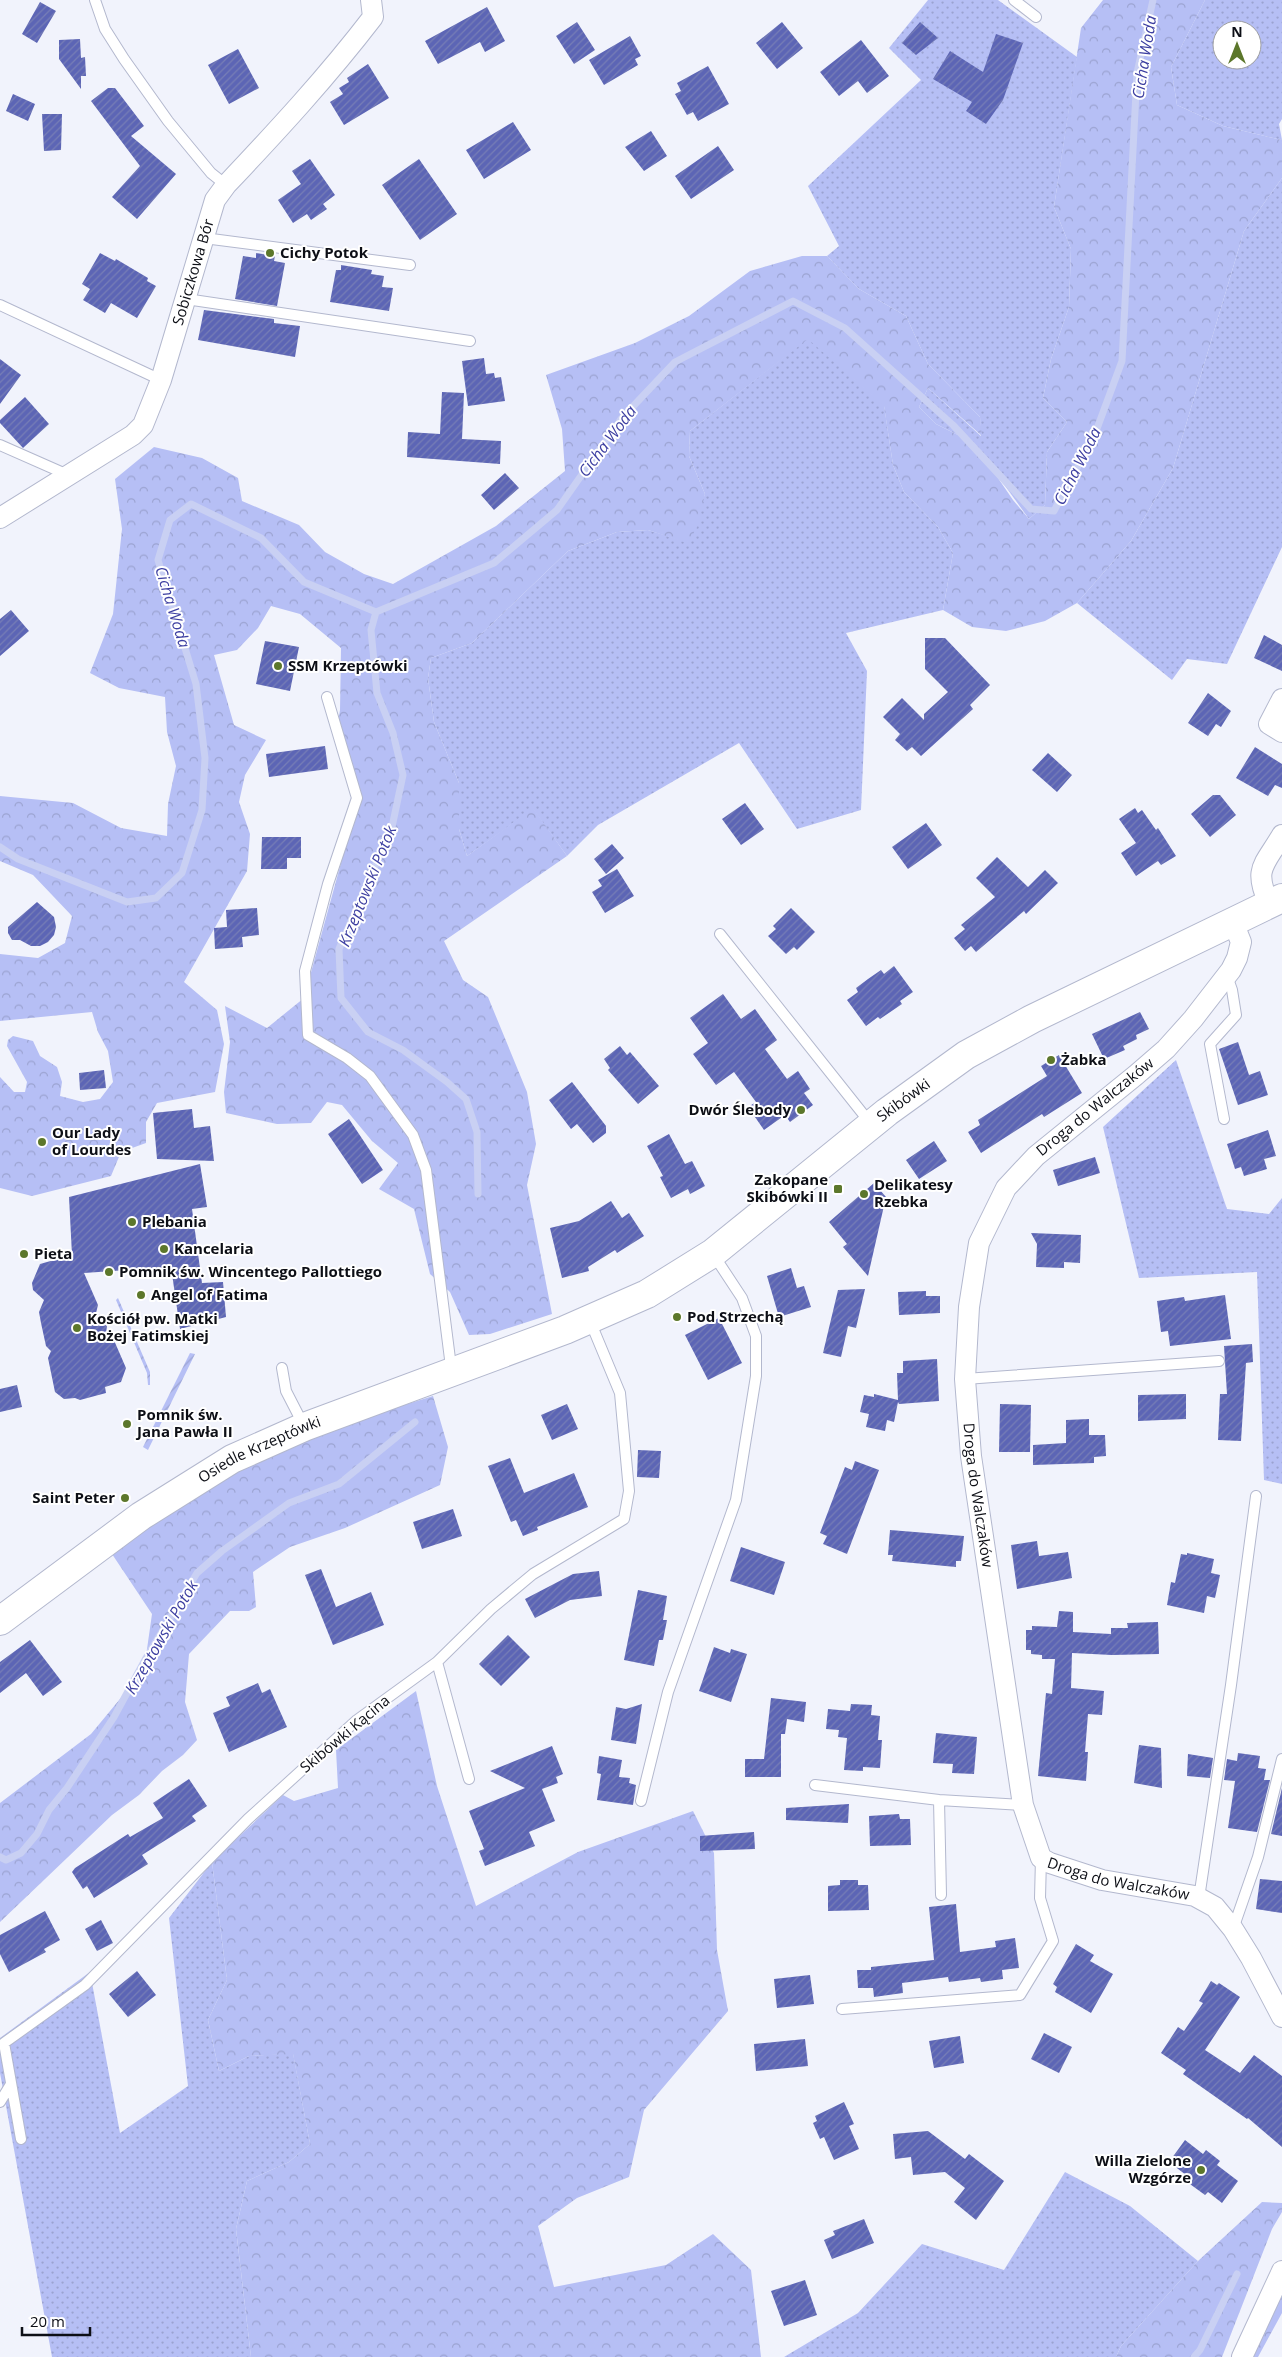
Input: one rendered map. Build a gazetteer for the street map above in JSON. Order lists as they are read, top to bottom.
{
  "streets": {
    "main road": ["Skibówki", "Osiedle Krzeptówki"],
    "street": ["Sobiczkowa Bór", "Droga do Walczaków"],
    "lane": ["Skibówki Kącina"]
  },
  "crossings": [
    ["Skibówki", "Droga do Walczaków"],
    ["Skibówki", "Osiedle Krzeptówki"],
    ["Skibówki", "Skibówki Kącina"]
  ],
  "water": ["Cicha Woda", "Krzeptowski Potok"],
  "places": {
    "other": [
      "Cichy Potok",
      "SSM Krzeptówki",
      "Żabka",
      "Dwór Ślebody",
      "Our Lady of Lourdes",
      "Delikatesy Rzebka",
      "Plebania",
      "Kancelaria",
      "Pieta",
      "Pomnik św. Wincentego Pallottiego",
      "Angel of Fatima",
      "Pod Strzechą",
      "Kościół pw. Matki Bożej Fatimskiej",
      "Pomnik św. Jana Pawła II",
      "Saint Peter",
      "Willa Zielone Wzgórze"
    ],
    "transit": ["Zakopane Skibówki II"]
  },
  "scale_bar": "20 m",
  "north": "top"
}
